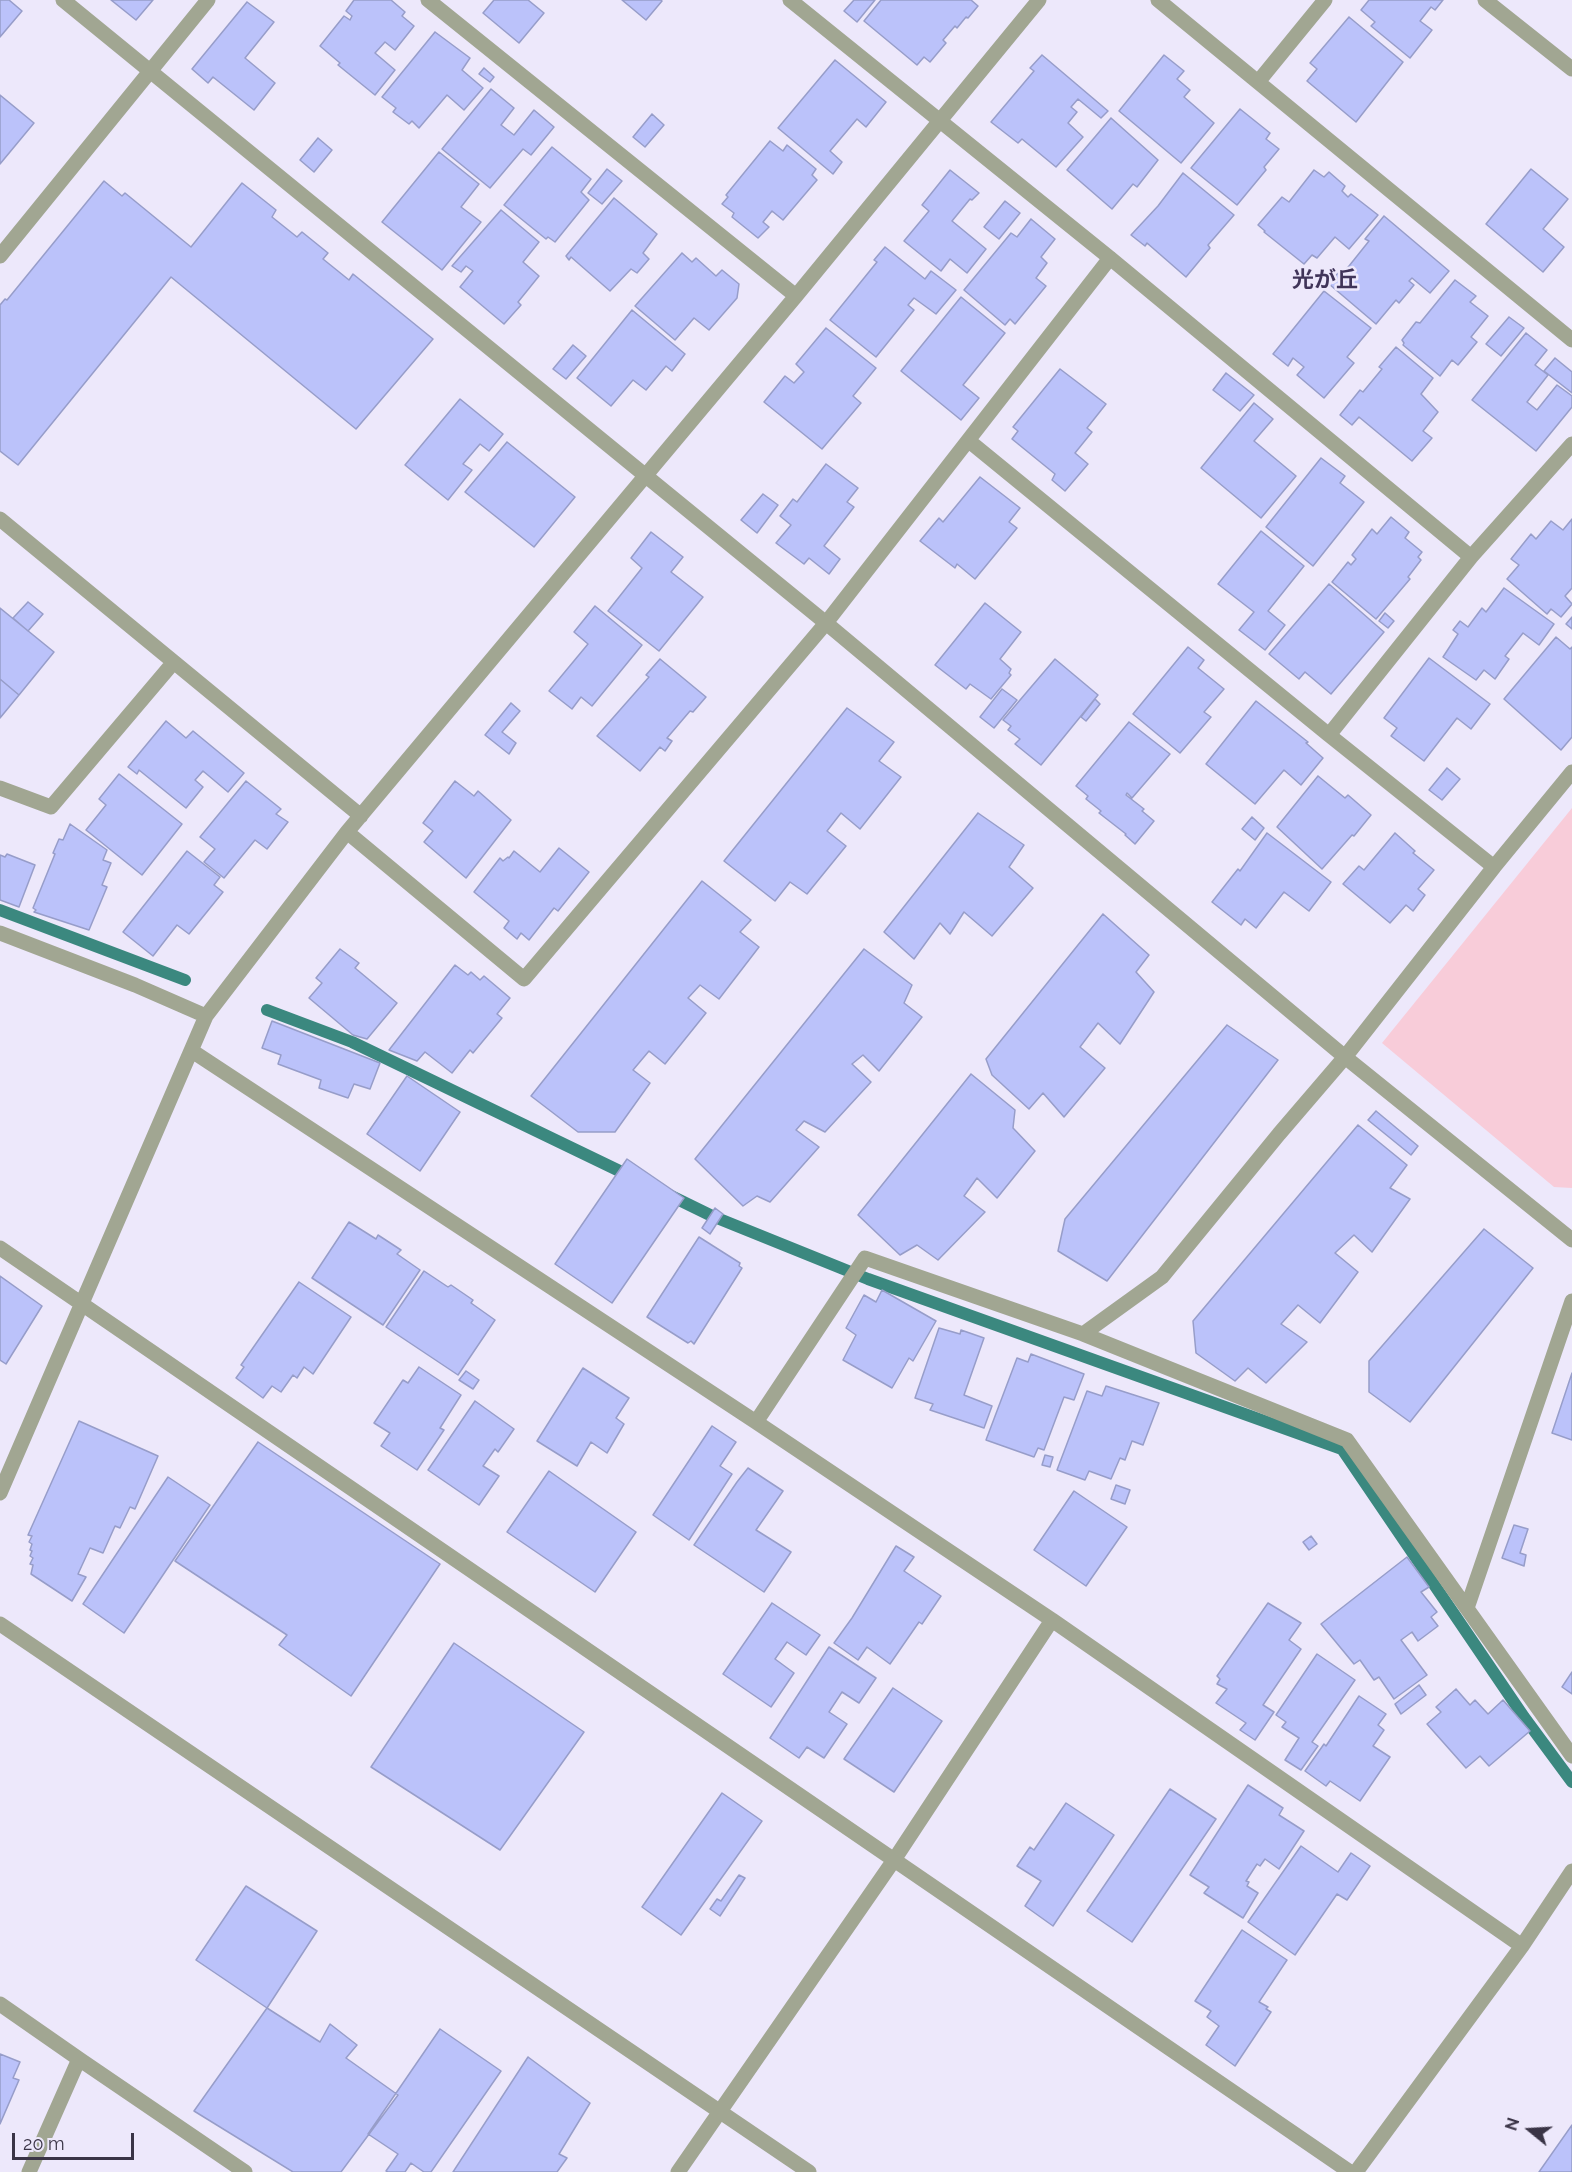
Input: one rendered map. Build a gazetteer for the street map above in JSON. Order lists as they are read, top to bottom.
{
  "districts": ["光が丘"],
  "scale_bar": "20 m",
  "north": "left"
}
